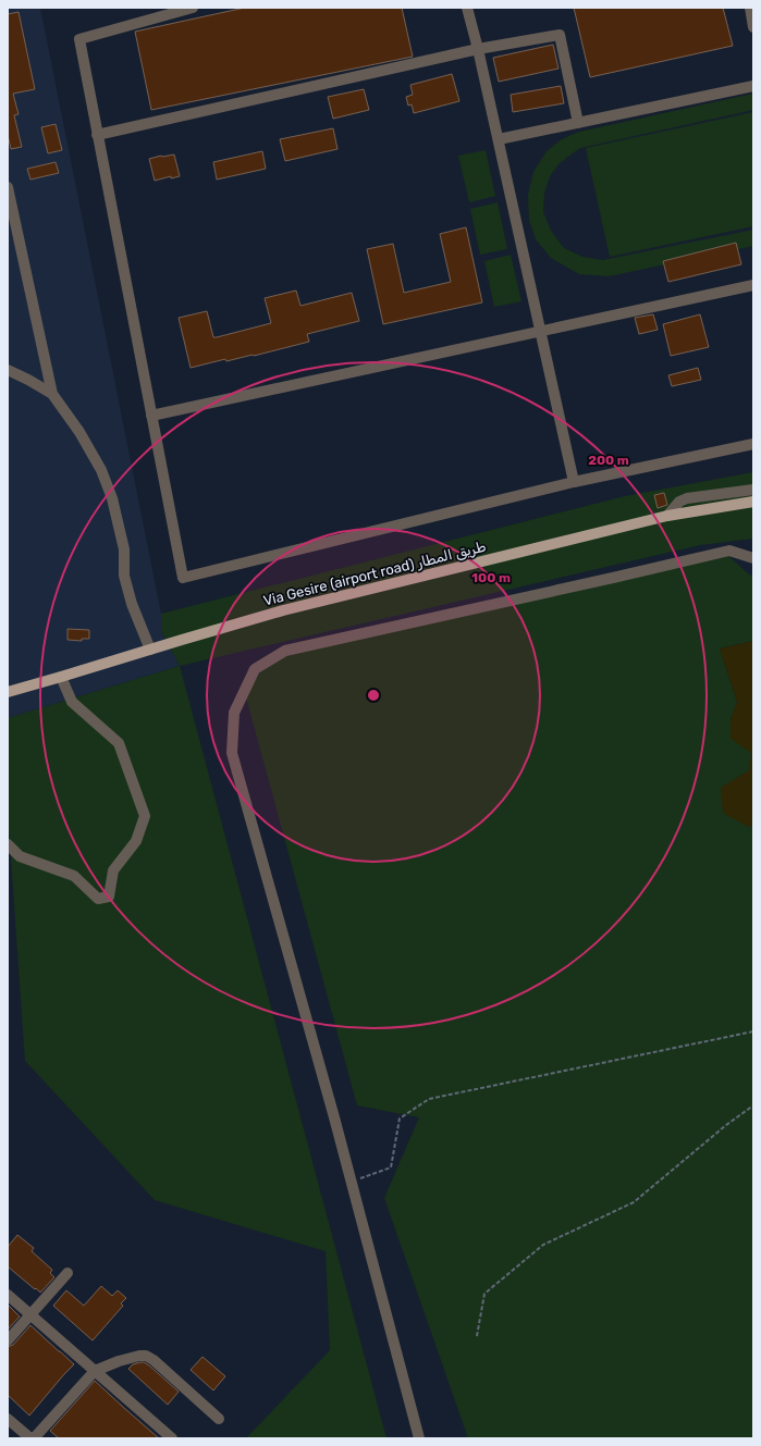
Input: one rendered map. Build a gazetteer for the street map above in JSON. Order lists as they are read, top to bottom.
{
  "streets": {
    "main road": ["Via Gesire (airport road) طريق المطار"]
  },
  "rings": ["200 m", "100 m"]
}
